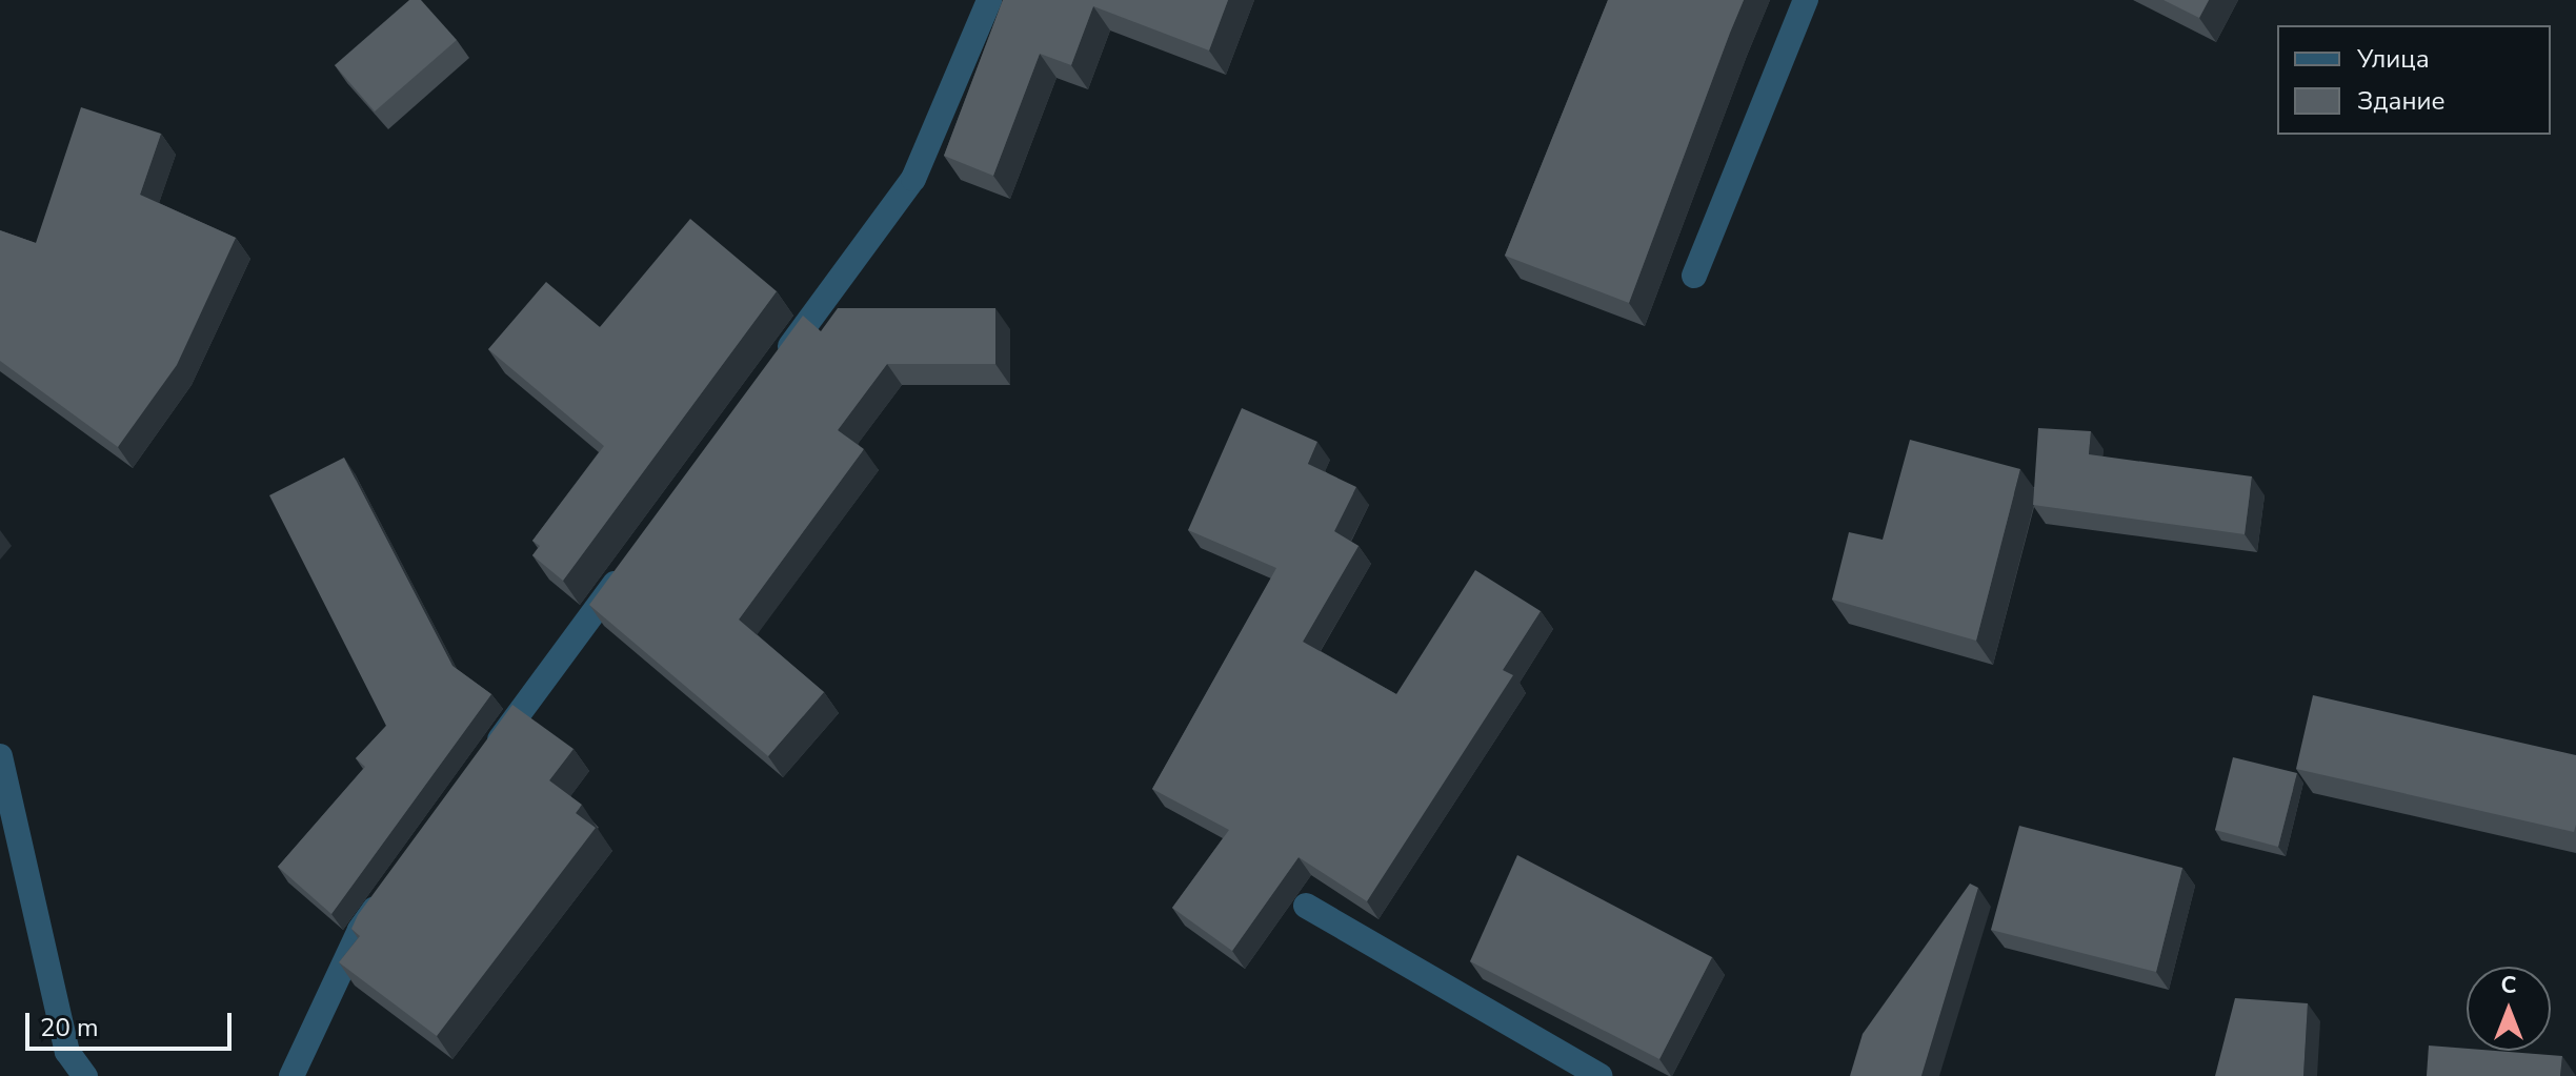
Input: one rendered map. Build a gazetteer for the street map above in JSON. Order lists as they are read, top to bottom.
{
  "legend": ["Улица", "Здание"],
  "scale_bar": "20 m",
  "north": "top"
}
